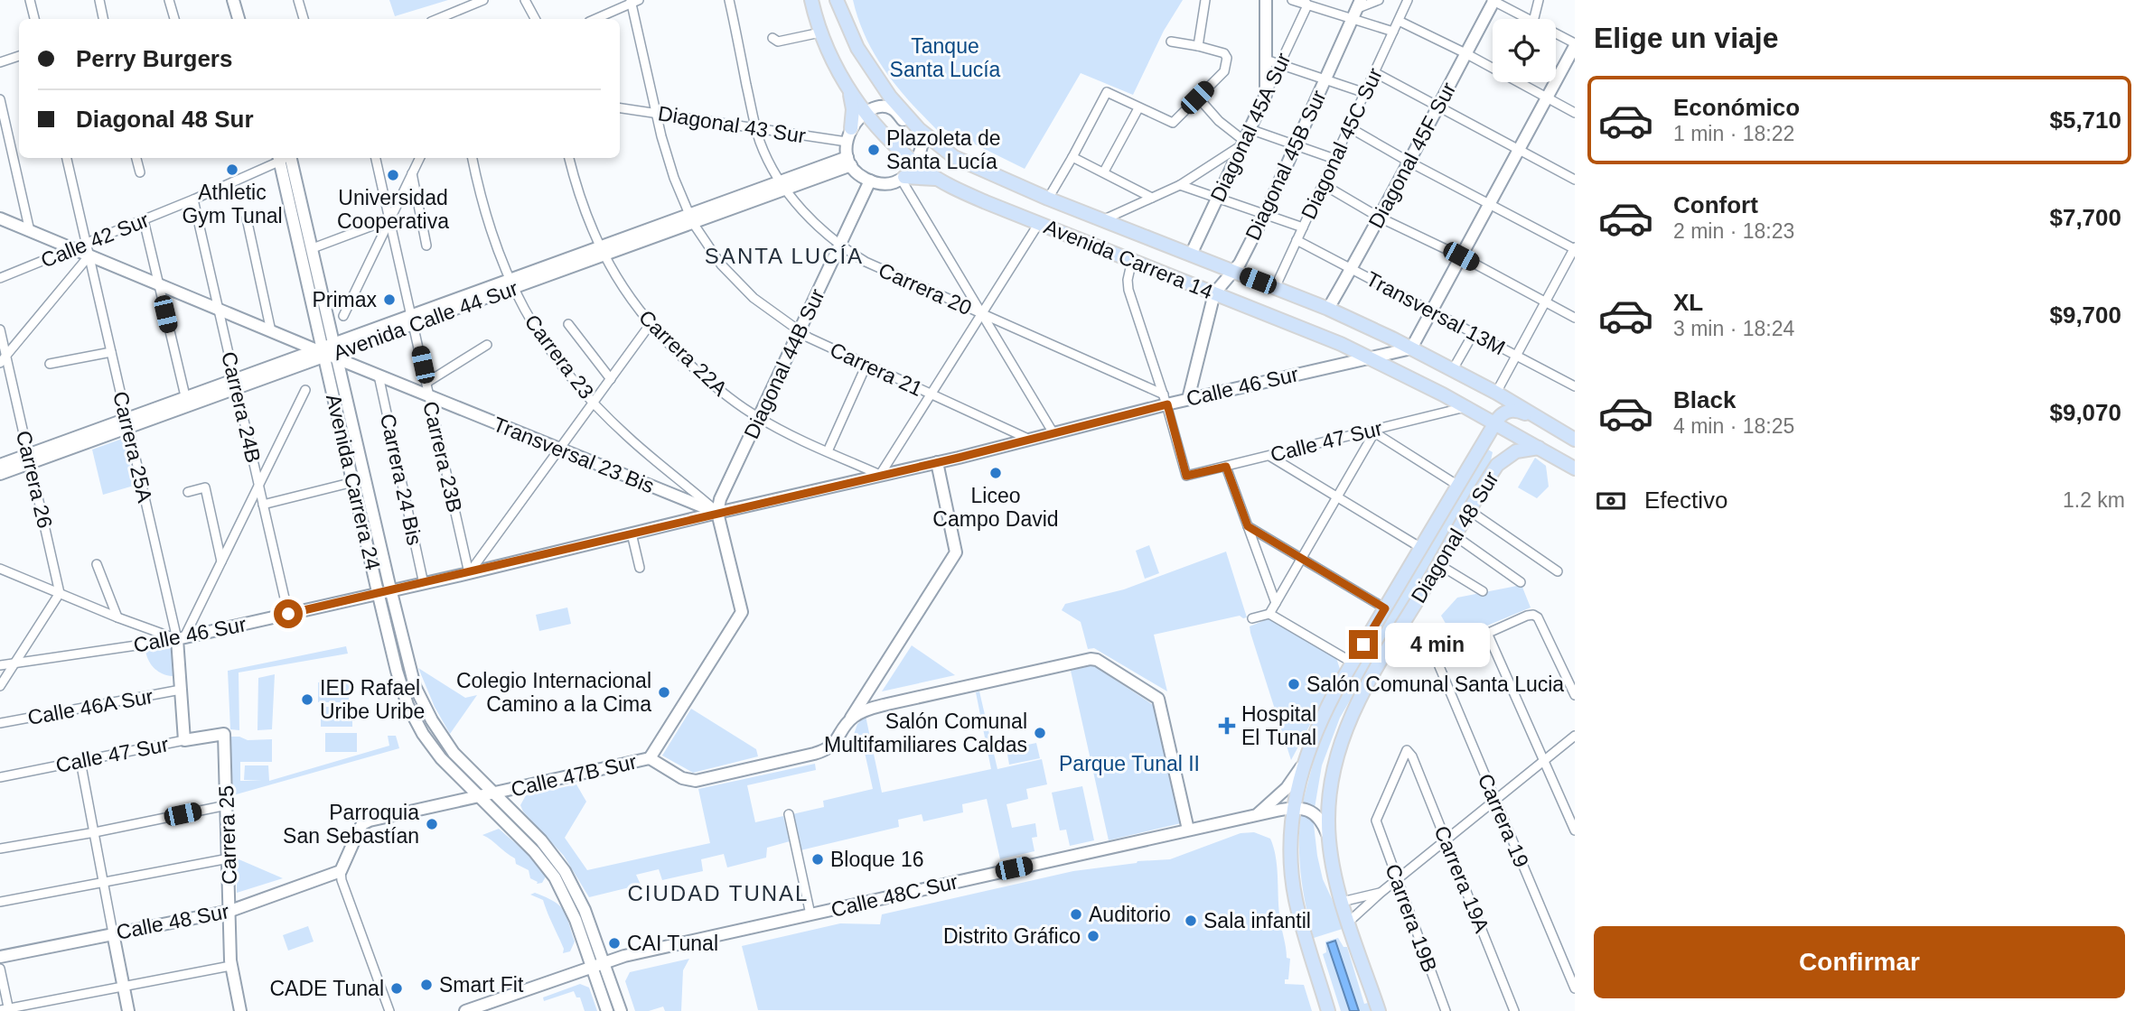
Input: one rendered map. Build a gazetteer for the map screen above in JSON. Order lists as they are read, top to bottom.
{
  "streets": {
    "main road": ["Avenida Carrera 14", "Diagonal 48 Sur"],
    "street": [
      "Diagonal 43 Sur",
      "Diagonal 45A Sur",
      "Diagonal 45C Sur",
      "Diagonal 45F Sur",
      "Diagonal 45B Sur",
      "Calle 42 Sur",
      "Carrera 20",
      "Transversal 13M",
      "Avenida Calle 44 Sur",
      "Carrera 22A",
      "Carrera 23",
      "Diagonal 44B Sur",
      "Carrera 21",
      "Calle 46 Sur",
      "Carrera 24B",
      "Calle 47 Sur",
      "Carrera 25A",
      "Transversal 23 Bis",
      "Carrera 23B",
      "Carrera 26",
      "Carrera 24 Bis",
      "Avenida Carrera 24",
      "Calle 46A Sur",
      "Calle 47B Sur",
      "Carrera 19",
      "Carrera 25",
      "Carrera 19A",
      "Calle 48C Sur",
      "Carrera 19B",
      "Calle 48 Sur"
    ]
  },
  "crossings": [
    ["Diagonal 43 Sur", "Carrera 20"],
    ["Diagonal 43 Sur", "Carrera 21"],
    ["Diagonal 45A Sur", "Avenida Carrera 14"],
    ["Diagonal 45C Sur", "Avenida Carrera 14"],
    ["Diagonal 45C Sur", "Transversal 13M"],
    ["Diagonal 45F Sur", "Avenida Carrera 14"],
    ["Diagonal 45F Sur", "Transversal 13M"],
    ["Diagonal 45B Sur", "Avenida Carrera 14"],
    ["Diagonal 45B Sur", "Calle 46 Sur"],
    ["Calle 42 Sur", "Carrera 24B"],
    ["Calle 42 Sur", "Carrera 25A"],
    ["Calle 42 Sur", "Transversal 23 Bis"],
    ["Avenida Carrera 14", "Calle 46 Sur"],
    ["Avenida Carrera 14", "Calle 47 Sur"],
    ["Avenida Carrera 14", "Diagonal 48 Sur"],
    ["Carrera 20", "Avenida Calle 44 Sur"],
    ["Carrera 20", "Diagonal 44B Sur"],
    ["Carrera 20", "Calle 46 Sur"],
    ["Carrera 20", "Calle 47 Sur"],
    ["Avenida Calle 44 Sur", "Carrera 22A"],
    ["Avenida Calle 44 Sur", "Carrera 23"],
    ["Avenida Calle 44 Sur", "Carrera 21"],
    ["Avenida Calle 44 Sur", "Carrera 24B"],
    ["Avenida Calle 44 Sur", "Carrera 25A"],
    ["Avenida Calle 44 Sur", "Transversal 23 Bis"],
    ["Avenida Calle 44 Sur", "Carrera 23B"],
    ["Avenida Calle 44 Sur", "Carrera 26"],
    ["Avenida Calle 44 Sur", "Avenida Carrera 24"],
    ["Carrera 22A", "Diagonal 44B Sur"],
    ["Carrera 22A", "Calle 46 Sur"],
    ["Carrera 23", "Diagonal 44B Sur"],
    ["Carrera 23", "Calle 46 Sur"],
    ["Carrera 23", "Transversal 23 Bis"],
    ["Diagonal 44B Sur", "Carrera 21"],
    ["Diagonal 44B Sur", "Calle 46 Sur"],
    ["Diagonal 44B Sur", "Transversal 23 Bis"],
    ["Carrera 21", "Calle 46 Sur"],
    ["Calle 46 Sur", "Carrera 24B"],
    ["Calle 46 Sur", "Calle 47 Sur"],
    ["Calle 46 Sur", "Carrera 25A"],
    ["Calle 46 Sur", "Transversal 23 Bis"],
    ["Calle 46 Sur", "Carrera 23B"],
    ["Calle 46 Sur", "Carrera 24 Bis"],
    ["Calle 46 Sur", "Avenida Carrera 24"],
    ["Carrera 24B", "Transversal 23 Bis"],
    ["Calle 47 Sur", "Carrera 25A"],
    ["Calle 47 Sur", "Carrera 25"],
    ["Carrera 25A", "Transversal 23 Bis"],
    ["Carrera 25A", "Calle 46A Sur"],
    ["Transversal 23 Bis", "Carrera 23B"],
    ["Transversal 23 Bis", "Carrera 24 Bis"],
    ["Transversal 23 Bis", "Avenida Carrera 24"],
    ["Avenida Carrera 24", "Calle 47B Sur"],
    ["Avenida Carrera 24", "Calle 48C Sur"],
    ["Diagonal 48 Sur", "Calle 48C Sur"],
    ["Calle 47B Sur", "Calle 48C Sur"],
    ["Calle 47B Sur", "Calle 48 Sur"],
    ["Carrera 25", "Calle 48 Sur"],
    ["Carrera 19A", "Carrera 19B"]
  ],
  "districts": ["SANTA LUCÍA", "CIUDAD TUNAL"],
  "parks": ["Tanque Santa Lucía", "Parque Tunal II"],
  "places": {
    "other": [
      "Plazoleta de Santa Lucía",
      "Athletic Gym Tunal",
      "Universidad Cooperativa",
      "Primax",
      "Liceo Campo David",
      "Salón Comunal Santa Lucia",
      "Colegio Internacional Camino a la Cima",
      "IED Rafael Uribe Uribe",
      "Salón Comunal Multifamiliares Caldas",
      "Parroquia San Sebastían",
      "Bloque 16",
      "Auditorio",
      "Sala infantil",
      "Distrito Gráfico",
      "CAI Tunal",
      "Smart Fit",
      "CADE Tunal"
    ],
    "health": ["Hospital El Tunal"]
  },
  "page": {
    "heading": "Elige un viaje",
    "banner": ["Perry Burgers", "Diagonal 48 Sur"],
    "list": [
      {
        "name": "Económico",
        "note": "1 min · 18:22",
        "value": "$5,710"
      },
      {
        "name": "Confort",
        "note": "2 min · 18:23",
        "value": "$7,700"
      },
      {
        "name": "XL",
        "note": "3 min · 18:24",
        "value": "$9,700"
      },
      {
        "name": "Black",
        "note": "4 min · 18:25",
        "value": "$9,070"
      }
    ],
    "pay": ["Efectivo", "1.2 km"],
    "bubble": "4 min",
    "buttons": "Confirmar"
  }
}
